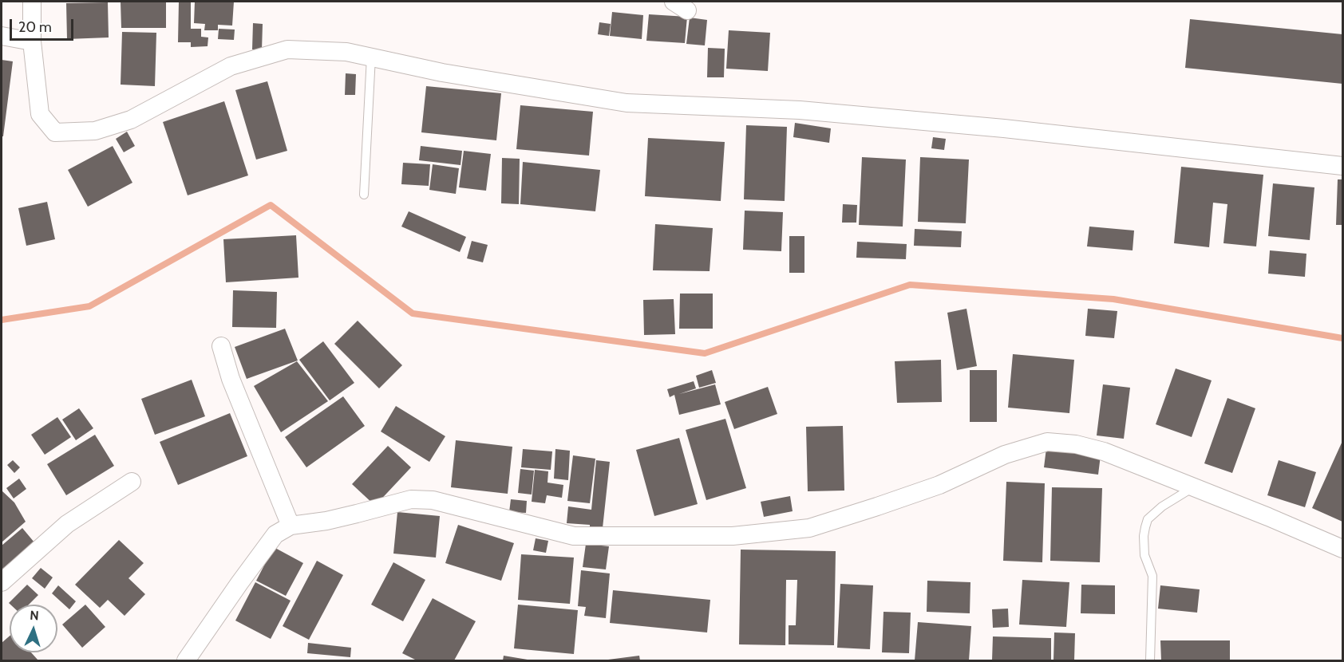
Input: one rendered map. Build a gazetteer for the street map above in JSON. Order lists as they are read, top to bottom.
{
  "scale_bar": "20 m",
  "north": "top"
}
